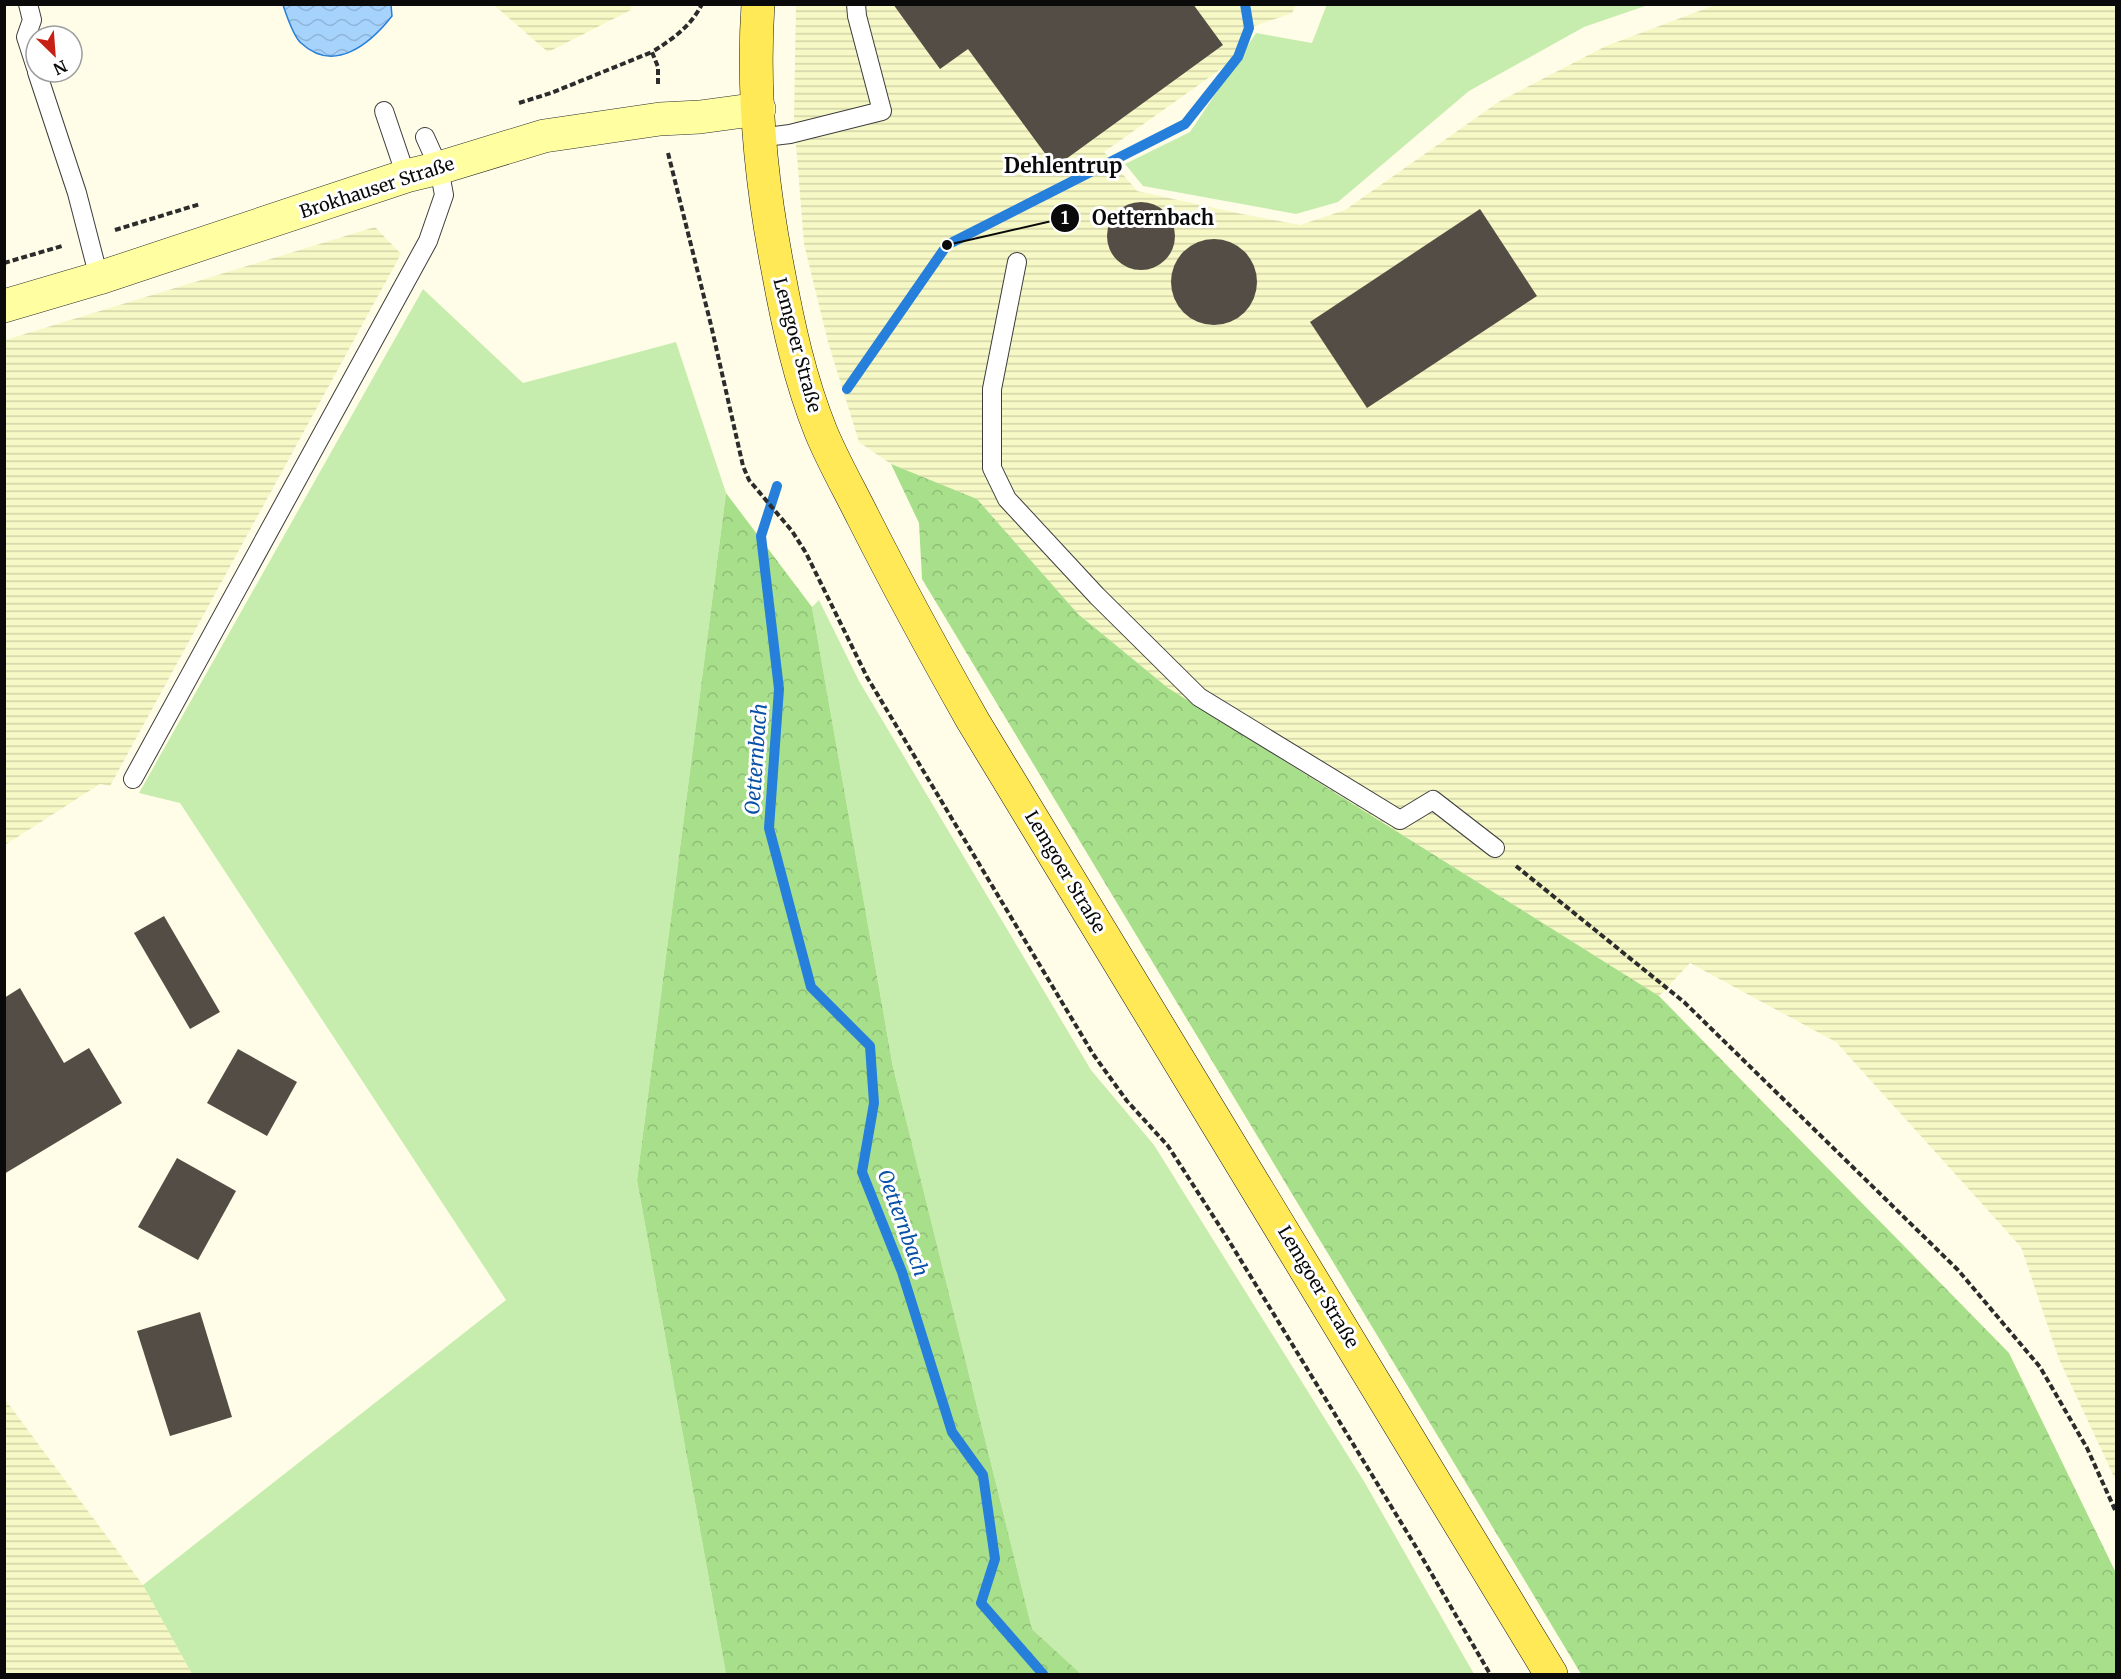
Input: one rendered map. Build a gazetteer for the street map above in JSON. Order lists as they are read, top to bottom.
{
  "streets": {
    "main road": ["Lemgoer Straße"],
    "street": ["Brokhauser Straße"]
  },
  "crossings": [
    ["Brokhauser Straße", "Lemgoer Straße"]
  ],
  "districts": ["Dehlentrup"],
  "water": ["Oetternbach"],
  "places": ["Oetternbach"],
  "north": "bottom right"
}
